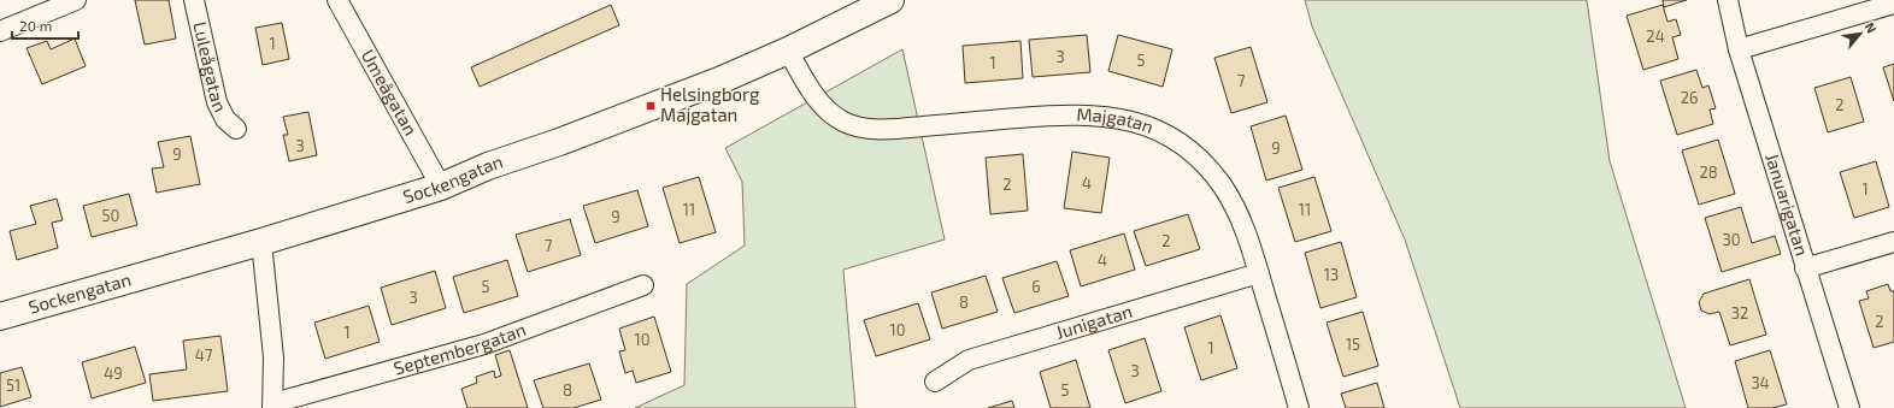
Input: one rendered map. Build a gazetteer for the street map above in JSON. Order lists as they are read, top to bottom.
{
  "streets": {
    "street": [
      "Luleågatan",
      "Umeågatan",
      "Majgatan",
      "Sockengatan",
      "Januarigatan",
      "Junigatan",
      "Septembergatan"
    ]
  },
  "crossings": [
    ["Umeågatan", "Sockengatan"],
    ["Majgatan", "Sockengatan"],
    ["Majgatan", "Junigatan"]
  ],
  "places": {
    "transit": ["Helsingborg Majgatan"]
  },
  "house_numbers": [
    "24",
    "1",
    "3",
    "5",
    "1",
    "7",
    "26",
    "2",
    "3",
    "9",
    "9",
    "28",
    "4",
    "2",
    "1",
    "11",
    "11",
    "50",
    "9",
    "30",
    "2",
    "7",
    "4",
    "13",
    "5",
    "6",
    "3",
    "8",
    "32",
    "2",
    "10",
    "1",
    "10",
    "15",
    "1",
    "47",
    "3",
    "49",
    "34",
    "51",
    "8",
    "5"
  ],
  "scale_bar": "20 m",
  "north": "top right"
}
